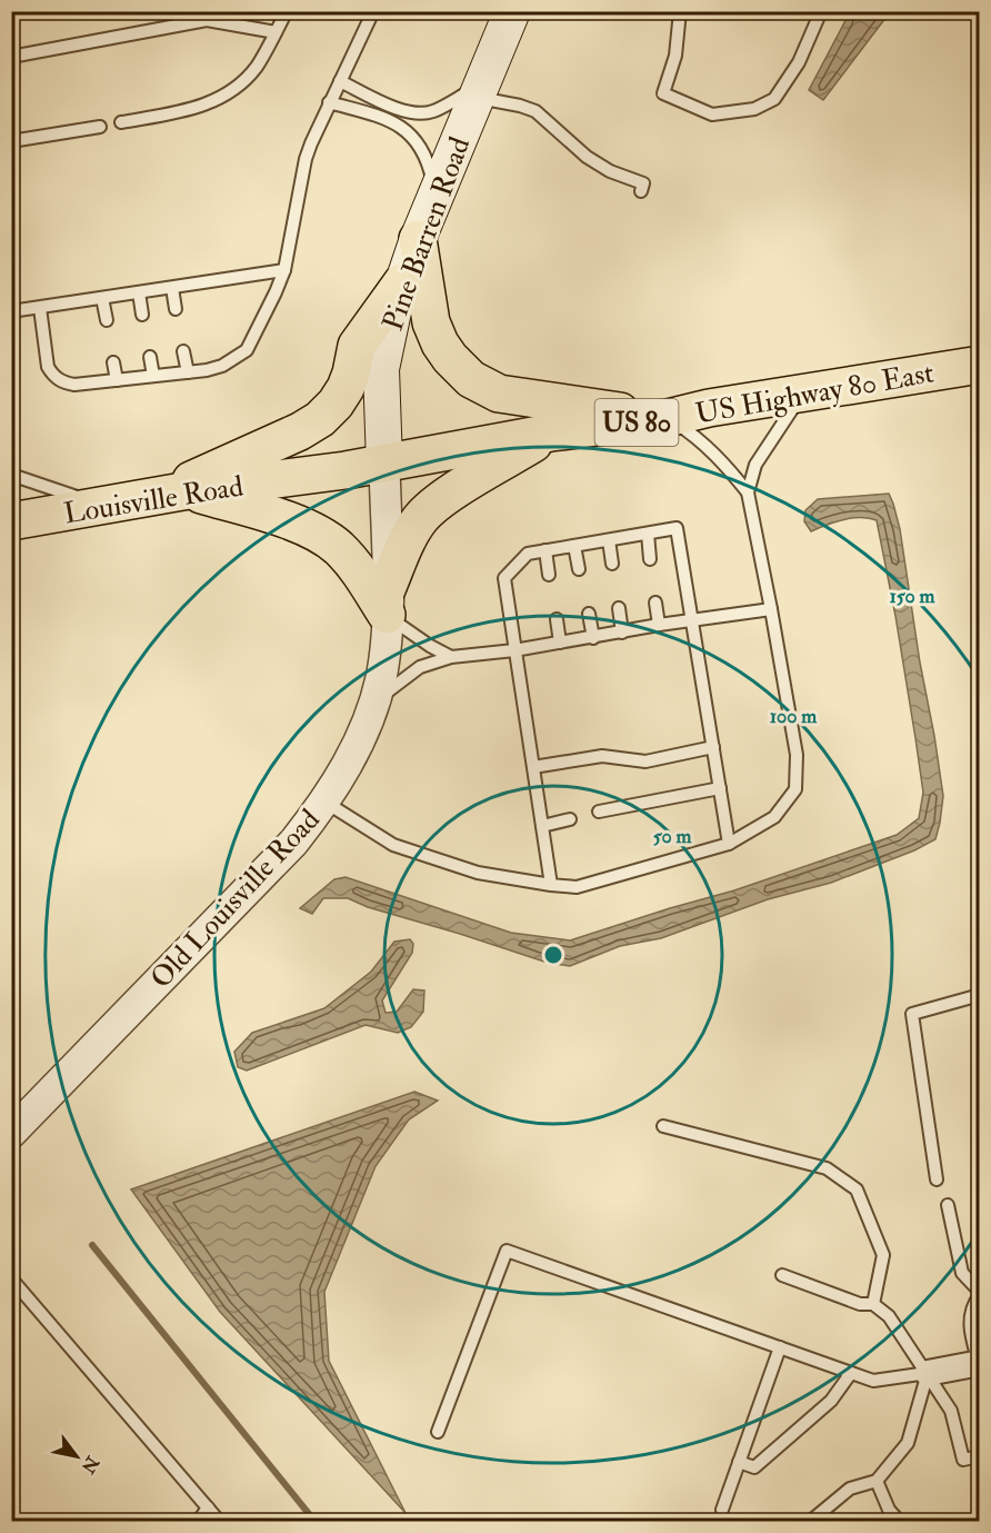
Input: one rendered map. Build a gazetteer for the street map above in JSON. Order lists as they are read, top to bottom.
{
  "streets": {
    "main road": [
      "Pine Barren Road",
      "US Highway 80 East",
      "US 80",
      "Louisville Road"
    ],
    "street": ["Old Louisville Road"]
  },
  "crossings": [
    ["Pine Barren Road", "US Highway 80 East"],
    ["Pine Barren Road", "Old Louisville Road"],
    ["US Highway 80 East", "Louisville Road"],
    ["US Highway 80 East", "Old Louisville Road"]
  ],
  "north": "bottom right",
  "rings": ["150 m", "100 m", "50 m"]
}
